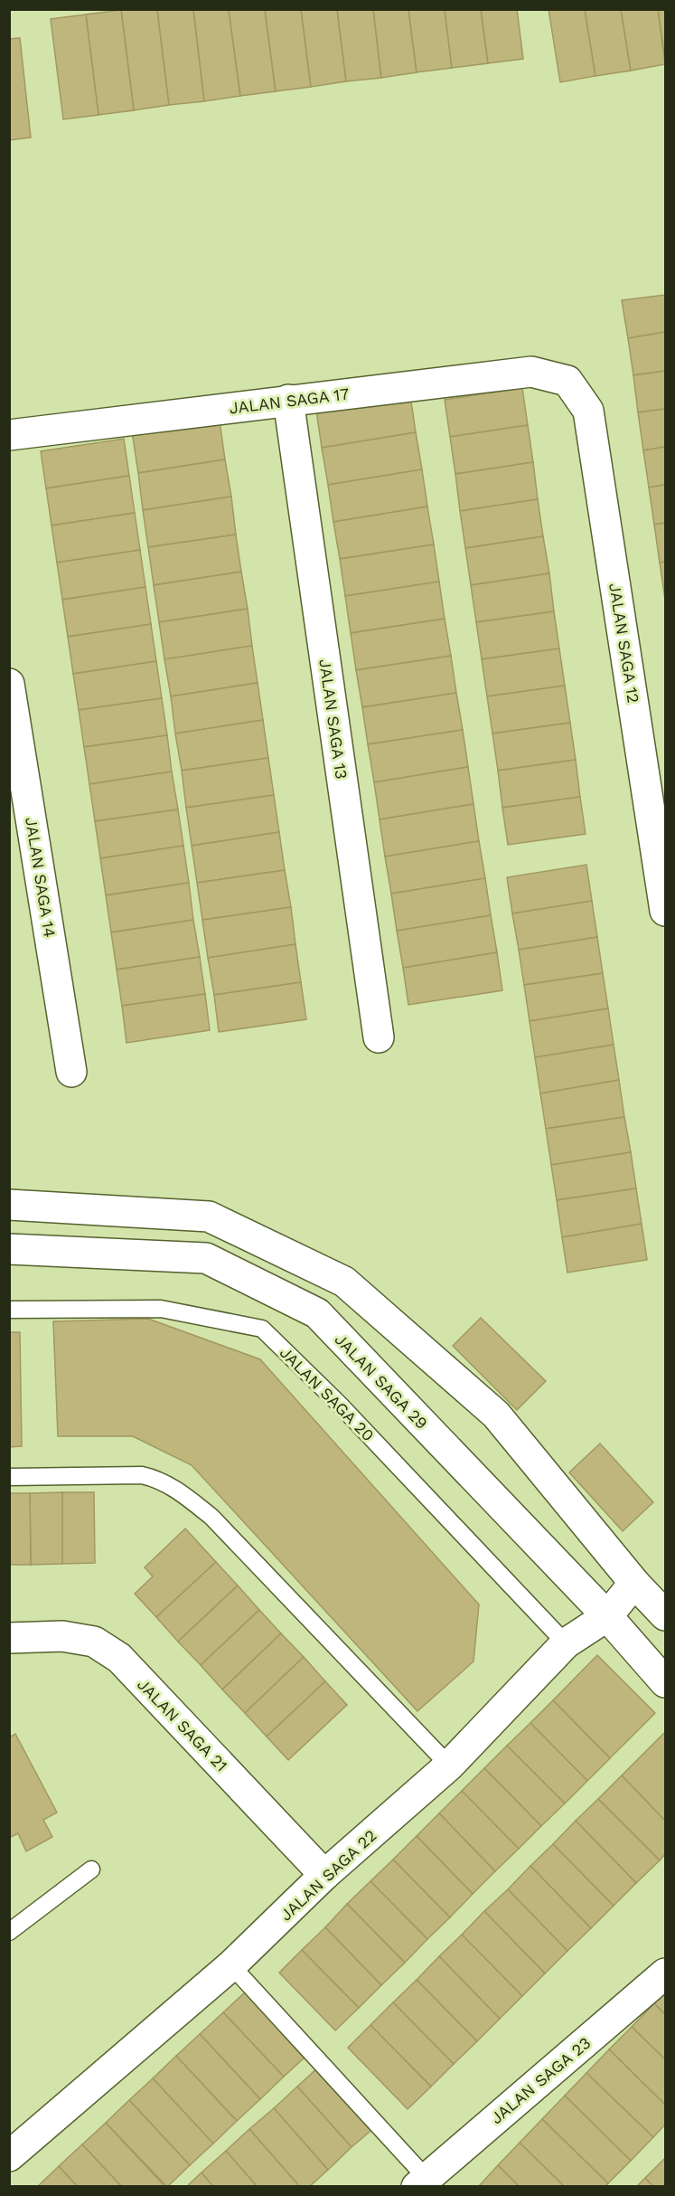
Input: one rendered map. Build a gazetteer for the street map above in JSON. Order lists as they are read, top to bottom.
{
  "streets": {
    "street": [
      "JALAN SAGA 17",
      "JALAN SAGA 12",
      "JALAN SAGA 13",
      "JALAN SAGA 14",
      "JALAN SAGA 29",
      "JALAN SAGA 21",
      "JALAN SAGA 22",
      "JALAN SAGA 23"
    ],
    "lane": ["JALAN SAGA 20"]
  },
  "crossings": [
    ["JALAN SAGA 17", "JALAN SAGA 12"],
    ["JALAN SAGA 17", "JALAN SAGA 13"],
    ["JALAN SAGA 29", "JALAN SAGA 22"],
    ["JALAN SAGA 20", "JALAN SAGA 22"],
    ["JALAN SAGA 21", "JALAN SAGA 22"]
  ]
}
